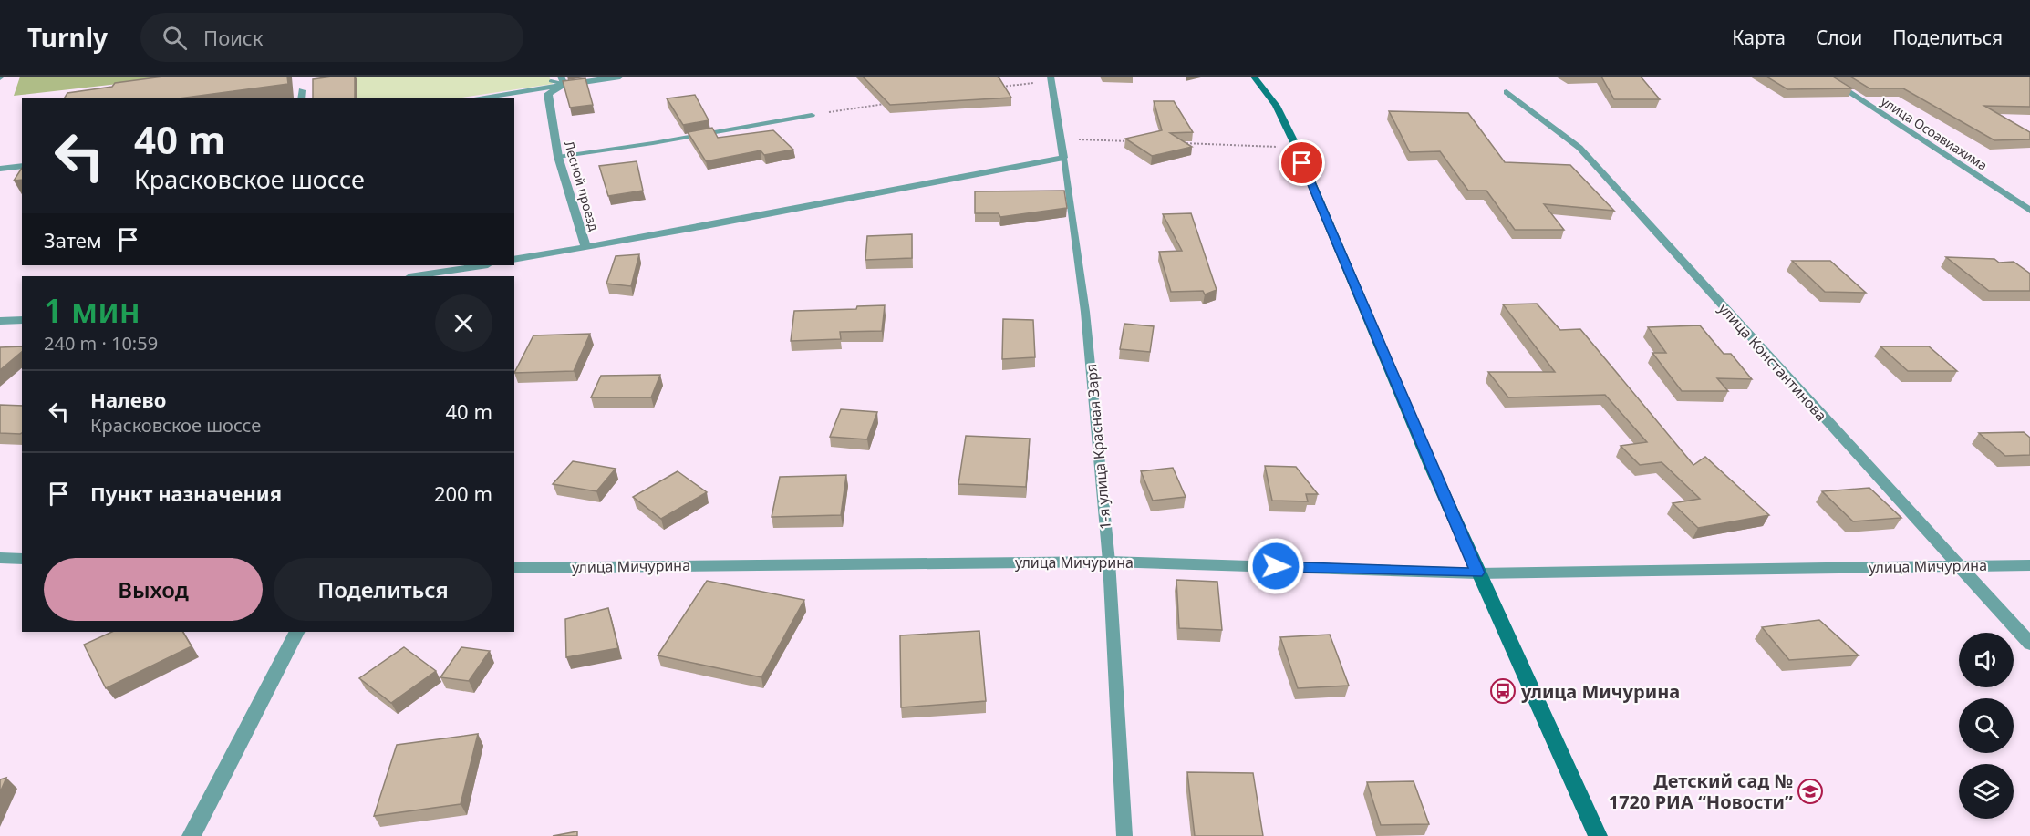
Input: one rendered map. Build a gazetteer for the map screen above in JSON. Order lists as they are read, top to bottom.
{
  "streets": {
    "street": [
      "улица Осоавиахима",
      "Лесной проезд",
      "улица Константинова",
      "улица Мичурина"
    ],
    "lane": ["1-я улица Красная Заря"]
  },
  "crossings": [
    ["улица Константинова", "улица Мичурина"],
    ["1-я улица Красная Заря", "улица Мичурина"]
  ],
  "places": {
    "bus stop": ["улица Мичурина"],
    "school or university": ["Детский сад № 1720 РИА “Новости”"]
  },
  "page": {
    "header": "Turnly",
    "search": "Поиск",
    "nav": ["Карта", "Слои", "Поделиться"],
    "turn": ["40 m", "Красковское шоссе"],
    "then": "Затем",
    "heading": ["1 мин", "240 m · 10:59"],
    "list": [
      {
        "name": "Налево",
        "note": "Красковское шоссе",
        "value": "40 m"
      },
      {
        "name": "Пункт назначения",
        "value": "200 m"
      }
    ],
    "buttons": ["Выход", "Поделиться"]
  }
}
